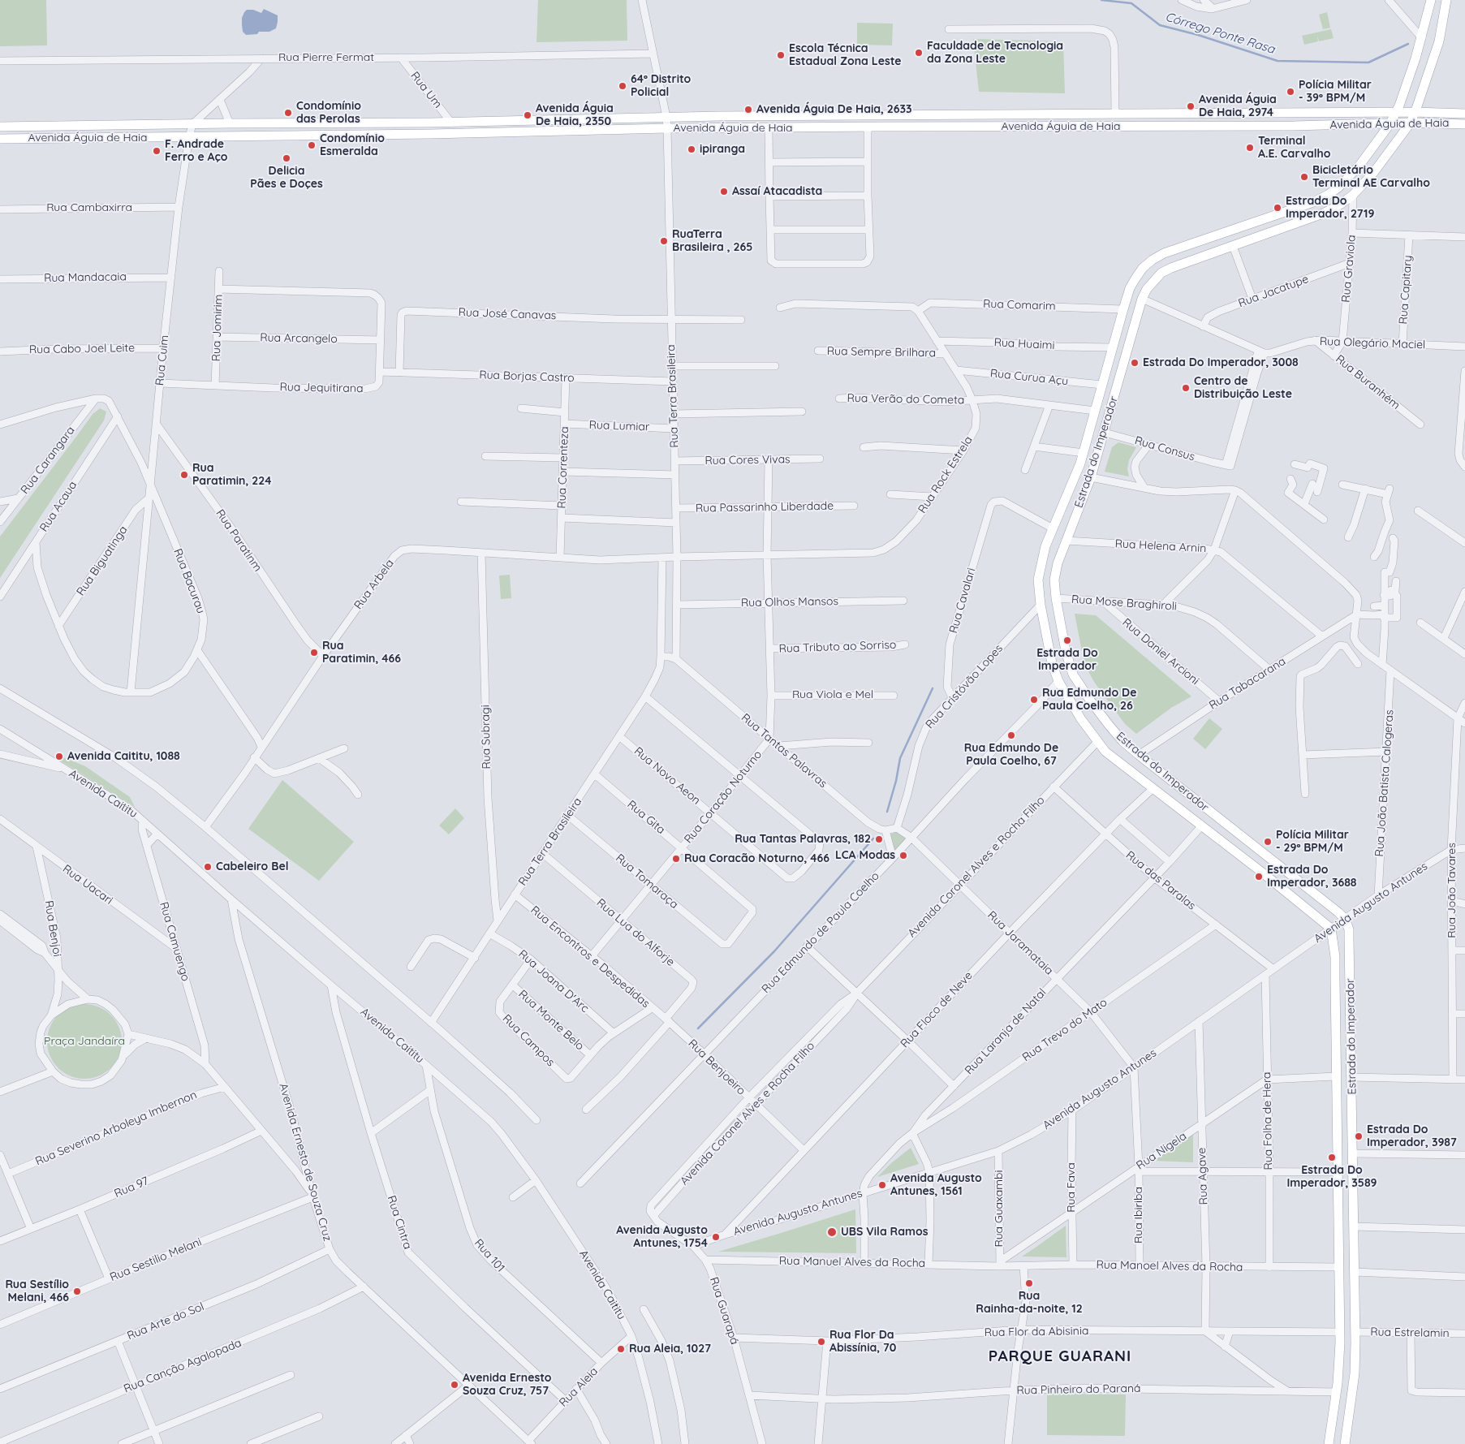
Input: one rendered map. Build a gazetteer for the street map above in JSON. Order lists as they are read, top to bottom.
{
  "streets": {
    "main road": ["Avenida Águia de Haia", "Estrada do Imperador"],
    "street": [
      "Rua Pierre Fermat",
      "Rua Um",
      "Rua Cambaxirra",
      "Rua Graviola",
      "Rua Mandacaia",
      "Rua Capitary",
      "Rua Jacatupe",
      "Rua Comarim",
      "Rua José Canavas",
      "Rua Jomirim",
      "Rua Arcangelo",
      "Rua Olegário Maciel",
      "Rua Huaimi",
      "Rua Cabo Joel Leite",
      "Rua Sempre Brilhara",
      "Rua Cuim",
      "Rua Borjas Castro",
      "Rua Curua Açu",
      "Rua Buranhém",
      "Rua Jequitirana",
      "Rua Terra Brasileira",
      "Rua Verão do Cometa",
      "Rua Lumiar",
      "Rua Consus",
      "Rua Carangara",
      "Rua Cores Vivas",
      "Rua Correnteza",
      "Rua Rock Estrela",
      "Rua Acaua",
      "Rua Passarinho Liberdade",
      "Rua Paratinm",
      "Rua Helena Arnin",
      "Rua Biguatinga",
      "Rua Bacurau",
      "Rua Arbela",
      "Rua Cavalari",
      "Rua Olhos Mansos",
      "Rua Mose Braghiroli",
      "Rua Tributo ao Sorriso",
      "Rua Daniel Arcioni",
      "Rua Tabacarana",
      "Rua Cristóvão Lopes",
      "Rua Viola e Mel",
      "Rua Subragi",
      "Rua Tantas Palavras",
      "Rua Novo Aeon",
      "Rua João Batista Calogeras",
      "Avenida Caititu",
      "Rua Coração Noturno",
      "Rua Gita",
      "Avenida Coronel Alves e Rocha Filho",
      "Rua das Paralas",
      "Rua Tomaraça",
      "Rua Uacari",
      "Rua João Tavares",
      "Avenida Augusto Antunes",
      "Rua Benjoi",
      "Rua Lua do Alforje",
      "Rua Edmundo de Paula Coelho",
      "Rua Camuengo",
      "Rua Jaramataia",
      "Rua Encontros e Despedidas",
      "Rua Joana D'Arc",
      "Rua Floco de Neve",
      "Rua Monte Belo",
      "Rua Trevo do Mato",
      "Rua Laranja de Natal",
      "Rua Campos",
      "Rua Benjoeiro",
      "Rua Folha de Hera",
      "Rua Severino Arboleya Imbernon",
      "Rua Nigela",
      "Avenida Ernesto de Souza Cruz",
      "Rua Agave",
      "Rua 97",
      "Rua Fava",
      "Rua Guaxambi",
      "Rua Ibiriba",
      "Rua Cintra",
      "Rua 101",
      "Rua Sestilio Melani",
      "Rua Manuel Alves da Rocha",
      "Rua Manoel Alves da Rocha",
      "Rua Guarapá",
      "Rua Arte do Sol",
      "Rua Flor da Abisinia",
      "Rua Estrelamin",
      "Rua Canção Agalopada",
      "Rua Aleia",
      "Rua Pinheiro do Paraná"
    ]
  },
  "crossings": [
    ["Rua Pierre Fermat", "Rua Um"],
    ["Rua Pierre Fermat", "Rua Terra Brasileira"],
    ["Rua Um", "Avenida Águia de Haia"],
    ["Avenida Águia de Haia", "Rua Cuim"],
    ["Avenida Águia de Haia", "Rua Terra Brasileira"],
    ["Avenida Águia de Haia", "Estrada do Imperador"],
    ["Rua Cambaxirra", "Rua Cuim"],
    ["Rua Graviola", "Rua Jacatupe"],
    ["Rua Graviola", "Rua Olegário Maciel"],
    ["Rua Graviola", "Estrada do Imperador"],
    ["Rua Mandacaia", "Rua Cuim"],
    ["Rua Capitary", "Rua Olegário Maciel"],
    ["Rua Comarim", "Estrada do Imperador"],
    ["Rua Comarim", "Rua Rock Estrela"],
    ["Rua José Canavas", "Rua Borjas Castro"],
    ["Rua José Canavas", "Rua Terra Brasileira"],
    ["Rua Jomirim", "Rua Arcangelo"],
    ["Rua Jomirim", "Rua Jequitirana"],
    ["Rua Arcangelo", "Rua Jequitirana"],
    ["Rua Olegário Maciel", "Rua Buranhém"],
    ["Rua Olegário Maciel", "Rua Consus"],
    ["Rua Huaimi", "Estrada do Imperador"],
    ["Rua Huaimi", "Rua Rock Estrela"],
    ["Rua Cabo Joel Leite", "Rua Cuim"],
    ["Rua Sempre Brilhara", "Rua Rock Estrela"],
    ["Rua Cuim", "Rua Jequitirana"],
    ["Rua Cuim", "Rua Paratinm"],
    ["Rua Cuim", "Rua Biguatinga"],
    ["Rua Cuim", "Rua Bacurau"],
    ["Rua Borjas Castro", "Rua Jequitirana"],
    ["Rua Borjas Castro", "Rua Terra Brasileira"],
    ["Rua Borjas Castro", "Rua Correnteza"],
    ["Rua Curua Açu", "Estrada do Imperador"],
    ["Rua Curua Açu", "Rua Rock Estrela"],
    ["Rua Terra Brasileira", "Rua Lumiar"],
    ["Rua Terra Brasileira", "Rua Cores Vivas"],
    ["Rua Terra Brasileira", "Rua Rock Estrela"],
    ["Rua Terra Brasileira", "Rua Passarinho Liberdade"],
    ["Rua Terra Brasileira", "Rua Arbela"],
    ["Rua Terra Brasileira", "Rua Olhos Mansos"],
    ["Rua Terra Brasileira", "Rua Subragi"],
    ["Rua Terra Brasileira", "Rua Tantas Palavras"],
    ["Rua Terra Brasileira", "Rua Novo Aeon"],
    ["Rua Terra Brasileira", "Rua Gita"],
    ["Rua Terra Brasileira", "Rua Tomaraça"],
    ["Rua Terra Brasileira", "Rua Lua do Alforje"],
    ["Rua Terra Brasileira", "Rua Encontros e Despedidas"],
    ["Rua Terra Brasileira", "Rua Joana D'Arc"],
    ["Rua Verão do Cometa", "Estrada do Imperador"],
    ["Rua Verão do Cometa", "Rua Rock Estrela"],
    ["Rua Lumiar", "Rua Correnteza"],
    ["Rua Consus", "Estrada do Imperador"],
    ["Estrada do Imperador", "Rua Helena Arnin"],
    ["Estrada do Imperador", "Rua Cavalari"],
    ["Estrada do Imperador", "Rua Mose Braghiroli"],
    ["Estrada do Imperador", "Rua Tabacarana"],
    ["Estrada do Imperador", "Rua Cristóvão Lopes"],
    ["Estrada do Imperador", "Avenida Coronel Alves e Rocha Filho"],
    ["Estrada do Imperador", "Avenida Augusto Antunes"],
    ["Estrada do Imperador", "Rua Edmundo de Paula Coelho"],
    ["Estrada do Imperador", "Rua Floco de Neve"],
    ["Estrada do Imperador", "Rua Laranja de Natal"],
    ["Estrada do Imperador", "Rua Manoel Alves da Rocha"],
    ["Estrada do Imperador", "Rua Flor da Abisinia"],
    ["Estrada do Imperador", "Rua Estrelamin"],
    ["Estrada do Imperador", "Rua Pinheiro do Paraná"],
    ["Rua Carangara", "Rua Bacurau"],
    ["Rua Correnteza", "Rua Arbela"],
    ["Rua Rock Estrela", "Rua Arbela"],
    ["Rua Acaua", "Rua Bacurau"],
    ["Rua Paratinm", "Rua Arbela"],
    ["Rua Helena Arnin", "Rua Tabacarana"],
    ["Rua Biguatinga", "Rua Bacurau"],
    ["Rua Arbela", "Rua Subragi"],
    ["Rua Cavalari", "Rua Cristóvão Lopes"],
    ["Rua Mose Braghiroli", "Rua Daniel Arcioni"],
    ["Rua Mose Braghiroli", "Rua Tabacarana"],
    ["Rua Daniel Arcioni", "Rua Tabacarana"],
    ["Rua Cristóvão Lopes", "Rua Jaramataia"],
    ["Rua Tantas Palavras", "Rua Coração Noturno"],
    ["Rua Novo Aeon", "Rua Coração Noturno"],
    ["Rua João Batista Calogeras", "Avenida Augusto Antunes"],
    ["Avenida Caititu", "Rua Camuengo"],
    ["Avenida Caititu", "Avenida Ernesto de Souza Cruz"],
    ["Avenida Caititu", "Rua Cintra"],
    ["Avenida Caititu", "Rua 101"],
    ["Avenida Caititu", "Rua Aleia"],
    ["Rua Coração Noturno", "Rua Gita"],
    ["Rua Coração Noturno", "Rua Tomaraça"],
    ["Rua Coração Noturno", "Rua Lua do Alforje"],
    ["Rua Coração Noturno", "Rua Encontros e Despedidas"],
    ["Rua Gita", "Rua Tomaraça"],
    ["Avenida Coronel Alves e Rocha Filho", "Rua das Paralas"],
    ["Avenida Coronel Alves e Rocha Filho", "Rua Jaramataia"],
    ["Avenida Coronel Alves e Rocha Filho", "Rua Benjoeiro"],
    ["Avenida Coronel Alves e Rocha Filho", "Rua Guarapá"],
    ["Rua das Paralas", "Avenida Augusto Antunes"],
    ["Rua das Paralas", "Rua Floco de Neve"],
    ["Rua das Paralas", "Rua Trevo do Mato"],
    ["Rua das Paralas", "Rua Laranja de Natal"],
    ["Rua Uacari", "Rua Benjoi"],
    ["Rua Uacari", "Rua Camuengo"],
    ["Rua João Tavares", "Avenida Augusto Antunes"],
    ["Avenida Augusto Antunes", "Rua Jaramataia"],
    ["Avenida Augusto Antunes", "Rua Floco de Neve"],
    ["Avenida Augusto Antunes", "Rua Folha de Hera"],
    ["Avenida Augusto Antunes", "Rua Agave"],
    ["Avenida Augusto Antunes", "Rua Fava"],
    ["Avenida Augusto Antunes", "Rua Guaxambi"],
    ["Avenida Augusto Antunes", "Rua Ibiriba"],
    ["Avenida Augusto Antunes", "Rua Guarapá"],
    ["Rua Lua do Alforje", "Rua Encontros e Despedidas"],
    ["Rua Lua do Alforje", "Rua Benjoeiro"],
    ["Rua Edmundo de Paula Coelho", "Rua Jaramataia"],
    ["Rua Edmundo de Paula Coelho", "Rua Benjoeiro"],
    ["Rua Jaramataia", "Rua Floco de Neve"],
    ["Rua Jaramataia", "Rua Trevo do Mato"],
    ["Rua Jaramataia", "Rua Laranja de Natal"],
    ["Rua Jaramataia", "Rua Ibiriba"],
    ["Rua Encontros e Despedidas", "Rua Benjoeiro"],
    ["Rua Joana D'Arc", "Rua Campos"],
    ["Rua Floco de Neve", "Rua Benjoeiro"],
    ["Rua Monte Belo", "Rua Campos"],
    ["Rua Trevo do Mato", "Rua Laranja de Natal"],
    ["Rua Folha de Hera", "Rua Nigela"],
    ["Rua Folha de Hera", "Rua Manoel Alves da Rocha"],
    ["Rua Nigela", "Rua Agave"],
    ["Rua Nigela", "Rua Fava"],
    ["Rua Nigela", "Rua Guaxambi"],
    ["Rua Nigela", "Rua Ibiriba"],
    ["Rua Nigela", "Rua Manuel Alves da Rocha"],
    ["Rua Nigela", "Rua Manoel Alves da Rocha"],
    ["Avenida Ernesto de Souza Cruz", "Rua Sestilio Melani"],
    ["Avenida Ernesto de Souza Cruz", "Rua Arte do Sol"],
    ["Avenida Ernesto de Souza Cruz", "Rua Canção Agalopada"],
    ["Avenida Ernesto de Souza Cruz", "Rua Aleia"],
    ["Rua Agave", "Rua Manoel Alves da Rocha"],
    ["Rua Agave", "Rua Flor da Abisinia"],
    ["Rua Fava", "Rua Manoel Alves da Rocha"],
    ["Rua Guaxambi", "Rua Manuel Alves da Rocha"],
    ["Rua Guaxambi", "Rua Manoel Alves da Rocha"],
    ["Rua Ibiriba", "Rua Manoel Alves da Rocha"],
    ["Rua Cintra", "Rua Aleia"],
    ["Rua 101", "Rua Aleia"],
    ["Rua Manuel Alves da Rocha", "Rua Manoel Alves da Rocha"],
    ["Rua Manuel Alves da Rocha", "Rua Guarapá"],
    ["Rua Guarapá", "Rua Flor da Abisinia"],
    ["Rua Guarapá", "Rua Pinheiro do Paraná"]
  ],
  "districts": ["PARQUE GUARANI"],
  "water": ["Córrego Ponte Rasa"],
  "parks": ["Praça Jandaíra"],
  "places": [
    "Faculdade de Tecnologia da Zona Leste",
    "Escola Técnica Estadual Zona Leste",
    "64º Distrito Policial",
    "Polícia Militar - 39º BPM/M",
    "Avenida Águia De Haia, 2974",
    "Avenida Águia De Haia, 2633",
    "Condomínio das Perolas",
    "Avenida Águia De Haia, 2350",
    "Condomínio Esmeralda",
    "Terminal A.E. Carvalho",
    "ipiranga",
    "F. Andrade Ferro e Aço",
    "Delicia Pães e Doçes",
    "Bicicletário Terminal AE Carvalho",
    "Assaí Atacadista",
    "Estrada Do Imperador, 2719",
    "RuaTerra Brasileira , 265",
    "Estrada Do Imperador, 3008",
    "Centro de Distribuição Leste",
    "Rua Paratimin, 224",
    "Estrada Do Imperador",
    "Rua Paratimin, 466",
    "Rua Edmundo De Paula Coelho, 26",
    "Rua Edmundo De Paula Coelho, 67",
    "Avenida Caititu, 1088",
    "Rua Tantas Palavras, 182",
    "Polícia Militar - 29º BPM/M",
    "LCA Modas",
    "Rua Coracão Noturno, 466",
    "Cabeleiro Bel",
    "Estrada Do Imperador, 3688",
    "Estrada Do Imperador, 3987",
    "Estrada Do Imperador, 3589",
    "Avenida Augusto Antunes, 1561",
    "UBS Vila Ramos",
    "Avenida Augusto Antunes, 1754",
    "Rua Rainha-da-noite, 12",
    "Rua Sestílio Melani, 466",
    "Rua Flor Da Abissínia, 70",
    "Rua Aleia, 1027",
    "Avenida Ernesto Souza Cruz, 757"
  ]
}
